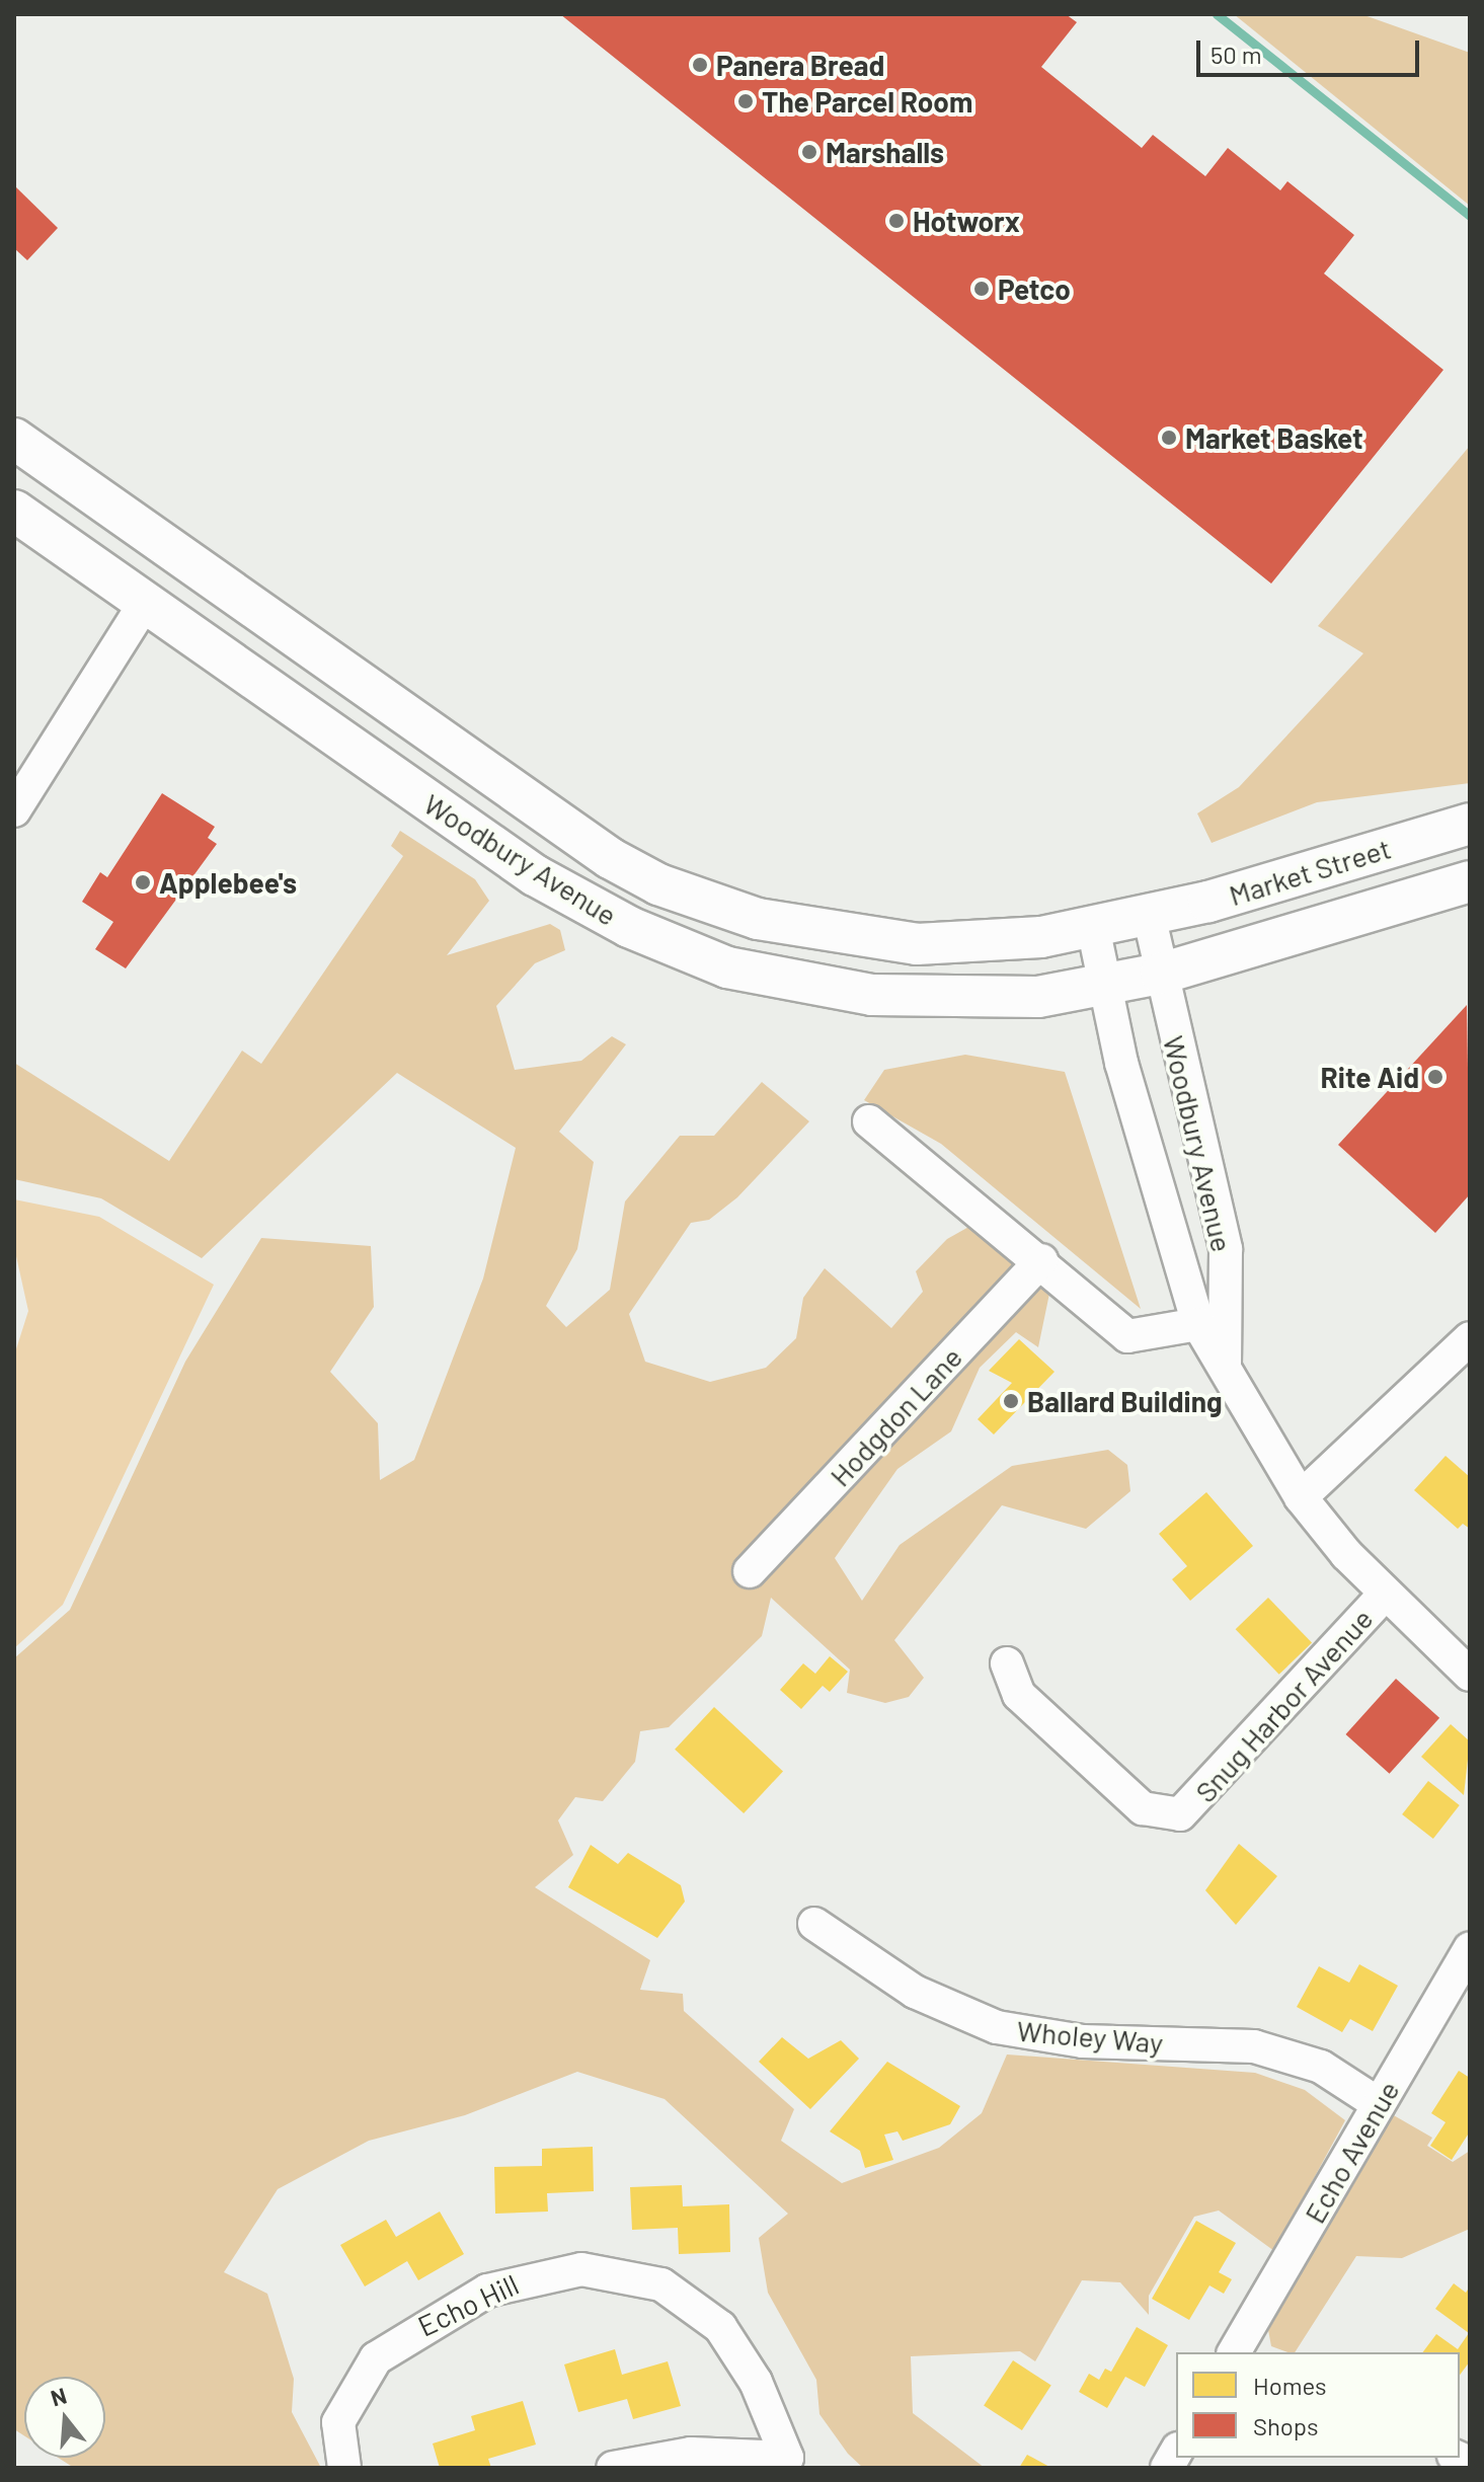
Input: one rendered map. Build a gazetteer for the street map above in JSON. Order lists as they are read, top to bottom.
{
  "streets": {
    "main road": ["Woodbury Avenue", "Market Street"],
    "street": [
      "Hodgdon Lane",
      "Snug Harbor Avenue",
      "Wholey Way",
      "Echo Avenue",
      "Echo Hill"
    ]
  },
  "crossings": [
    ["Woodbury Avenue", "Market Street"],
    ["Woodbury Avenue", "Snug Harbor Avenue"],
    ["Wholey Way", "Echo Avenue"]
  ],
  "places": [
    "Panera Bread",
    "The Parcel Room",
    "Marshalls",
    "Hotworx",
    "Petco",
    "Market Basket",
    "Applebee's",
    "Rite Aid",
    "Ballard Building"
  ],
  "legend": ["Homes", "Shops"],
  "scale_bar": "50 m",
  "north": "top"
}
